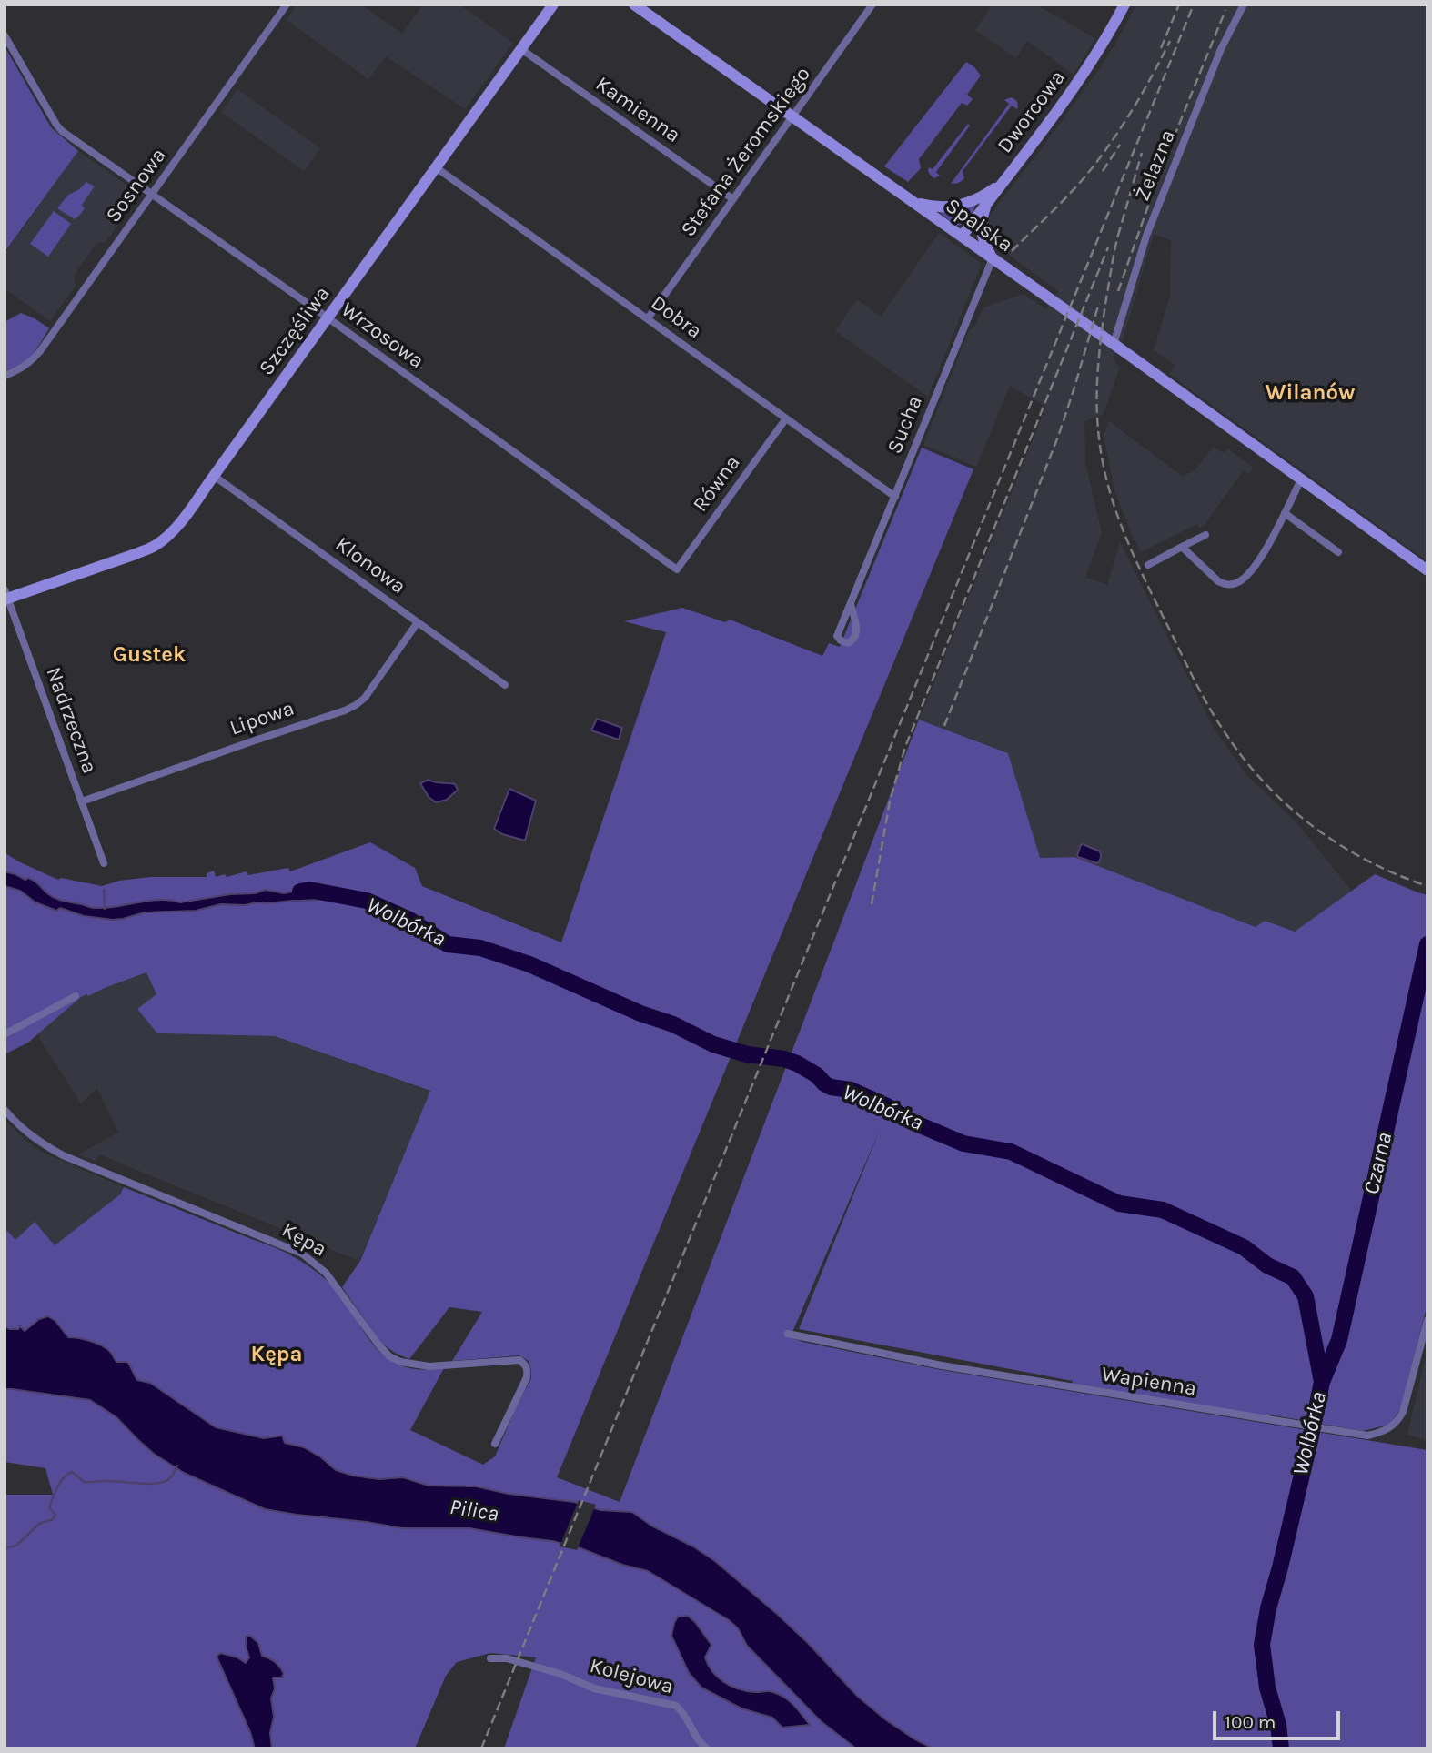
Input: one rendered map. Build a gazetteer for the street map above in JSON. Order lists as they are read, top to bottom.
{
  "streets": {
    "street": [
      "Kamienna",
      "Dworcowa",
      "Stefana Żeromskiego",
      "Żelazna",
      "Sosnowa",
      "Spalska",
      "Dobra",
      "Szczęśliwa",
      "Wrzosowa",
      "Sucha",
      "Równa",
      "Klonowa",
      "Lipowa",
      "Nadrzeczna",
      "Kępa",
      "Wapienna",
      "Kolejowa"
    ]
  },
  "crossings": [
    ["Kamienna", "Stefana Żeromskiego"],
    ["Kamienna", "Szczęśliwa"],
    ["Dworcowa", "Spalska"],
    ["Stefana Żeromskiego", "Spalska"],
    ["Stefana Żeromskiego", "Dobra"],
    ["Żelazna", "Spalska"],
    ["Sosnowa", "Wrzosowa"],
    ["Spalska", "Sucha"],
    ["Dobra", "Szczęśliwa"],
    ["Dobra", "Sucha"],
    ["Dobra", "Równa"],
    ["Szczęśliwa", "Wrzosowa"],
    ["Szczęśliwa", "Klonowa"],
    ["Szczęśliwa", "Nadrzeczna"],
    ["Wrzosowa", "Równa"],
    ["Klonowa", "Lipowa"],
    ["Lipowa", "Nadrzeczna"]
  ],
  "districts": ["Wilanów", "Gustek", "Kępa"],
  "water": ["Wolbórka", "Czarna", "Pilica"],
  "scale_bar": "100 m"
}
